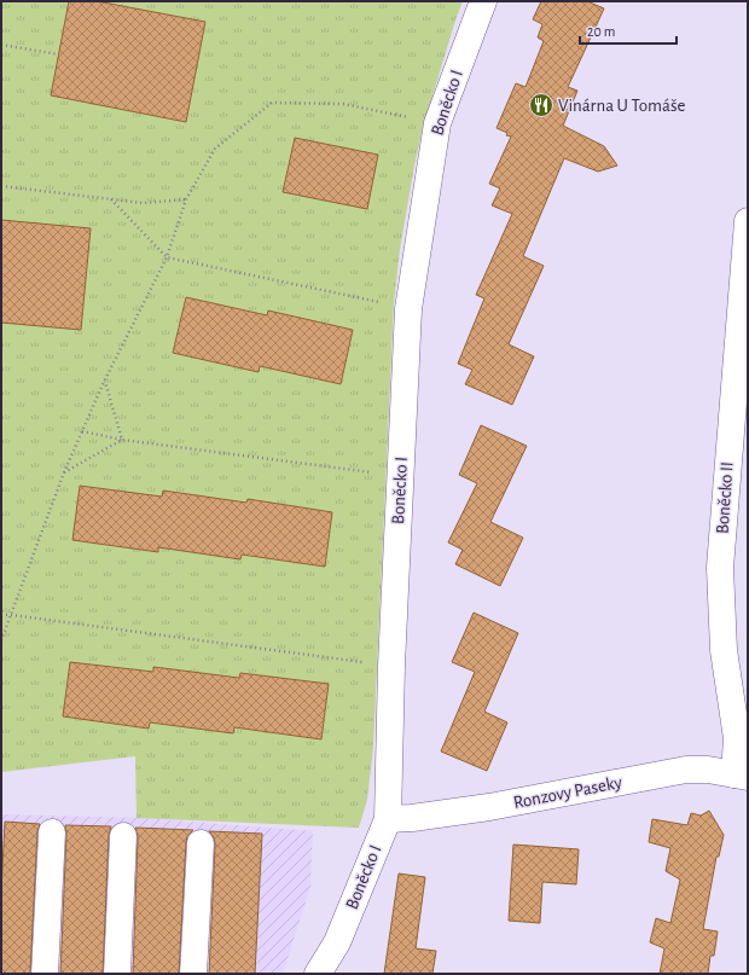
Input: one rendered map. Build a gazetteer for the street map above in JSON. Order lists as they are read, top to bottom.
{
  "streets": {
    "street": ["Boněcko I", "Boněcko II", "Ronzovy Paseky"]
  },
  "crossings": [
    ["Boněcko I", "Ronzovy Paseky"],
    ["Boněcko II", "Ronzovy Paseky"]
  ],
  "places": {
    "restaurant": ["Vinárna U Tomáše"]
  },
  "scale_bar": "20 m"
}
